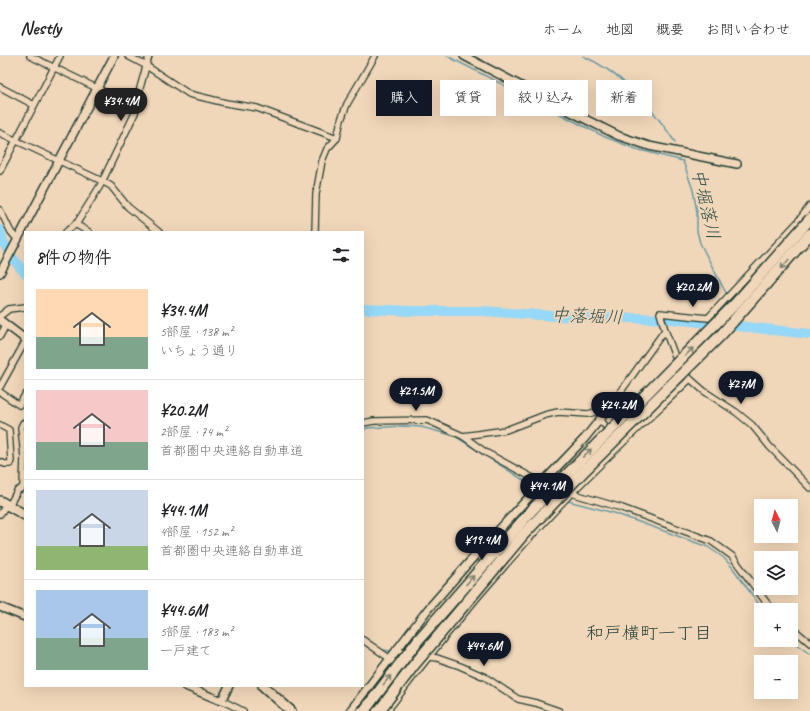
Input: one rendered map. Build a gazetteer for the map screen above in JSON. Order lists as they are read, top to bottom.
{
  "districts": ["和戸横町一丁目"],
  "water": ["中堀落川", "中落堀川"],
  "north": "top",
  "page": {
    "header": "Nestly",
    "nav": [
      "ホーム",
      "地図",
      "概要",
      "お問い合わせ"
    ],
    "chip": [
      "購入",
      "賃貸",
      "絞り込み",
      "新着"
    ],
    "price": [
      "¥34.4M",
      "¥20.2M",
      "¥27M",
      "¥21.5M",
      "¥24.2M",
      "¥44.1M",
      "¥19.4M",
      "¥44.6M"
    ],
    "heading": "8件の物件",
    "list": [
      {
        "name": "¥34.4M",
        "note": "5部屋 · 138 m² · いちょう通り"
      },
      {
        "name": "¥20.2M",
        "note": "2部屋 · 74 m² · 首都圏中央連絡自動車道"
      },
      {
        "name": "¥44.1M",
        "note": "4部屋 · 152 m² · 首都圏中央連絡自動車道"
      },
      {
        "name": "¥44.6M",
        "note": "5部屋 · 183 m² · 一戸建て"
      }
    ],
    "map_buttons": ["+", "−"]
  }
}
